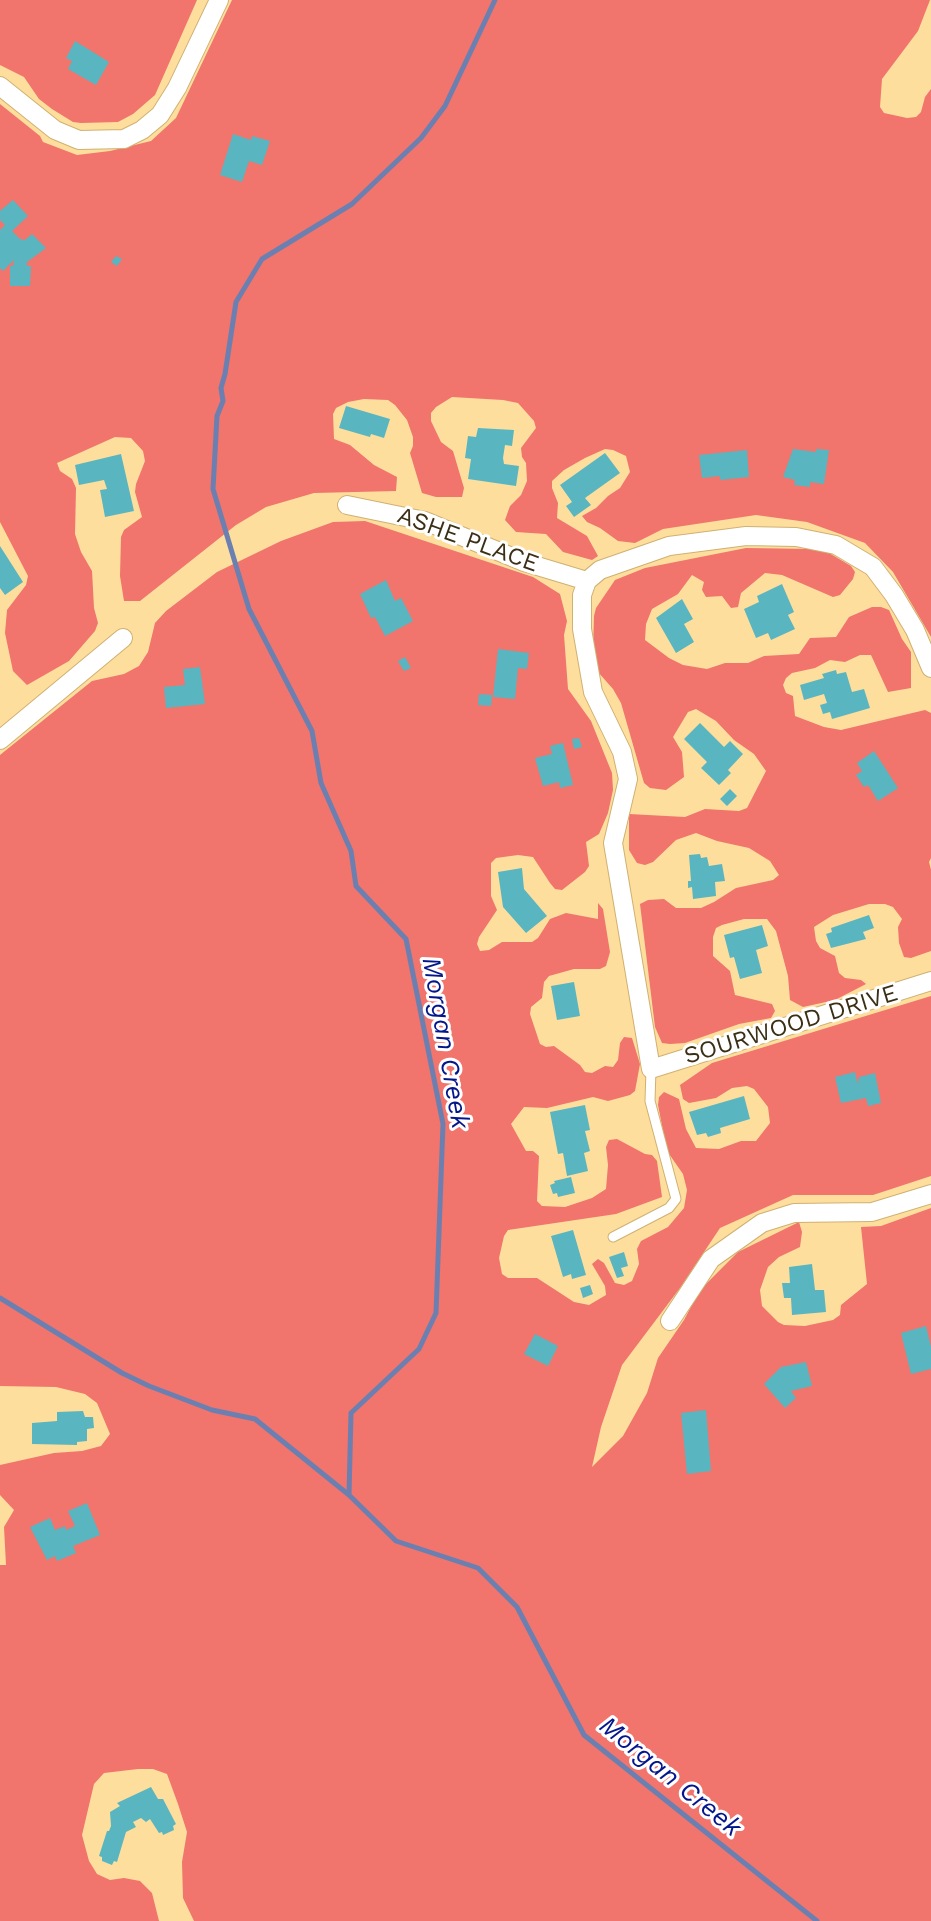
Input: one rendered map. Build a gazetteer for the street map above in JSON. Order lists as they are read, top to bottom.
{
  "streets": {
    "street": ["ASHE PLACE", "SOURWOOD DRIVE"]
  },
  "water": ["Morgan Creek"]
}
